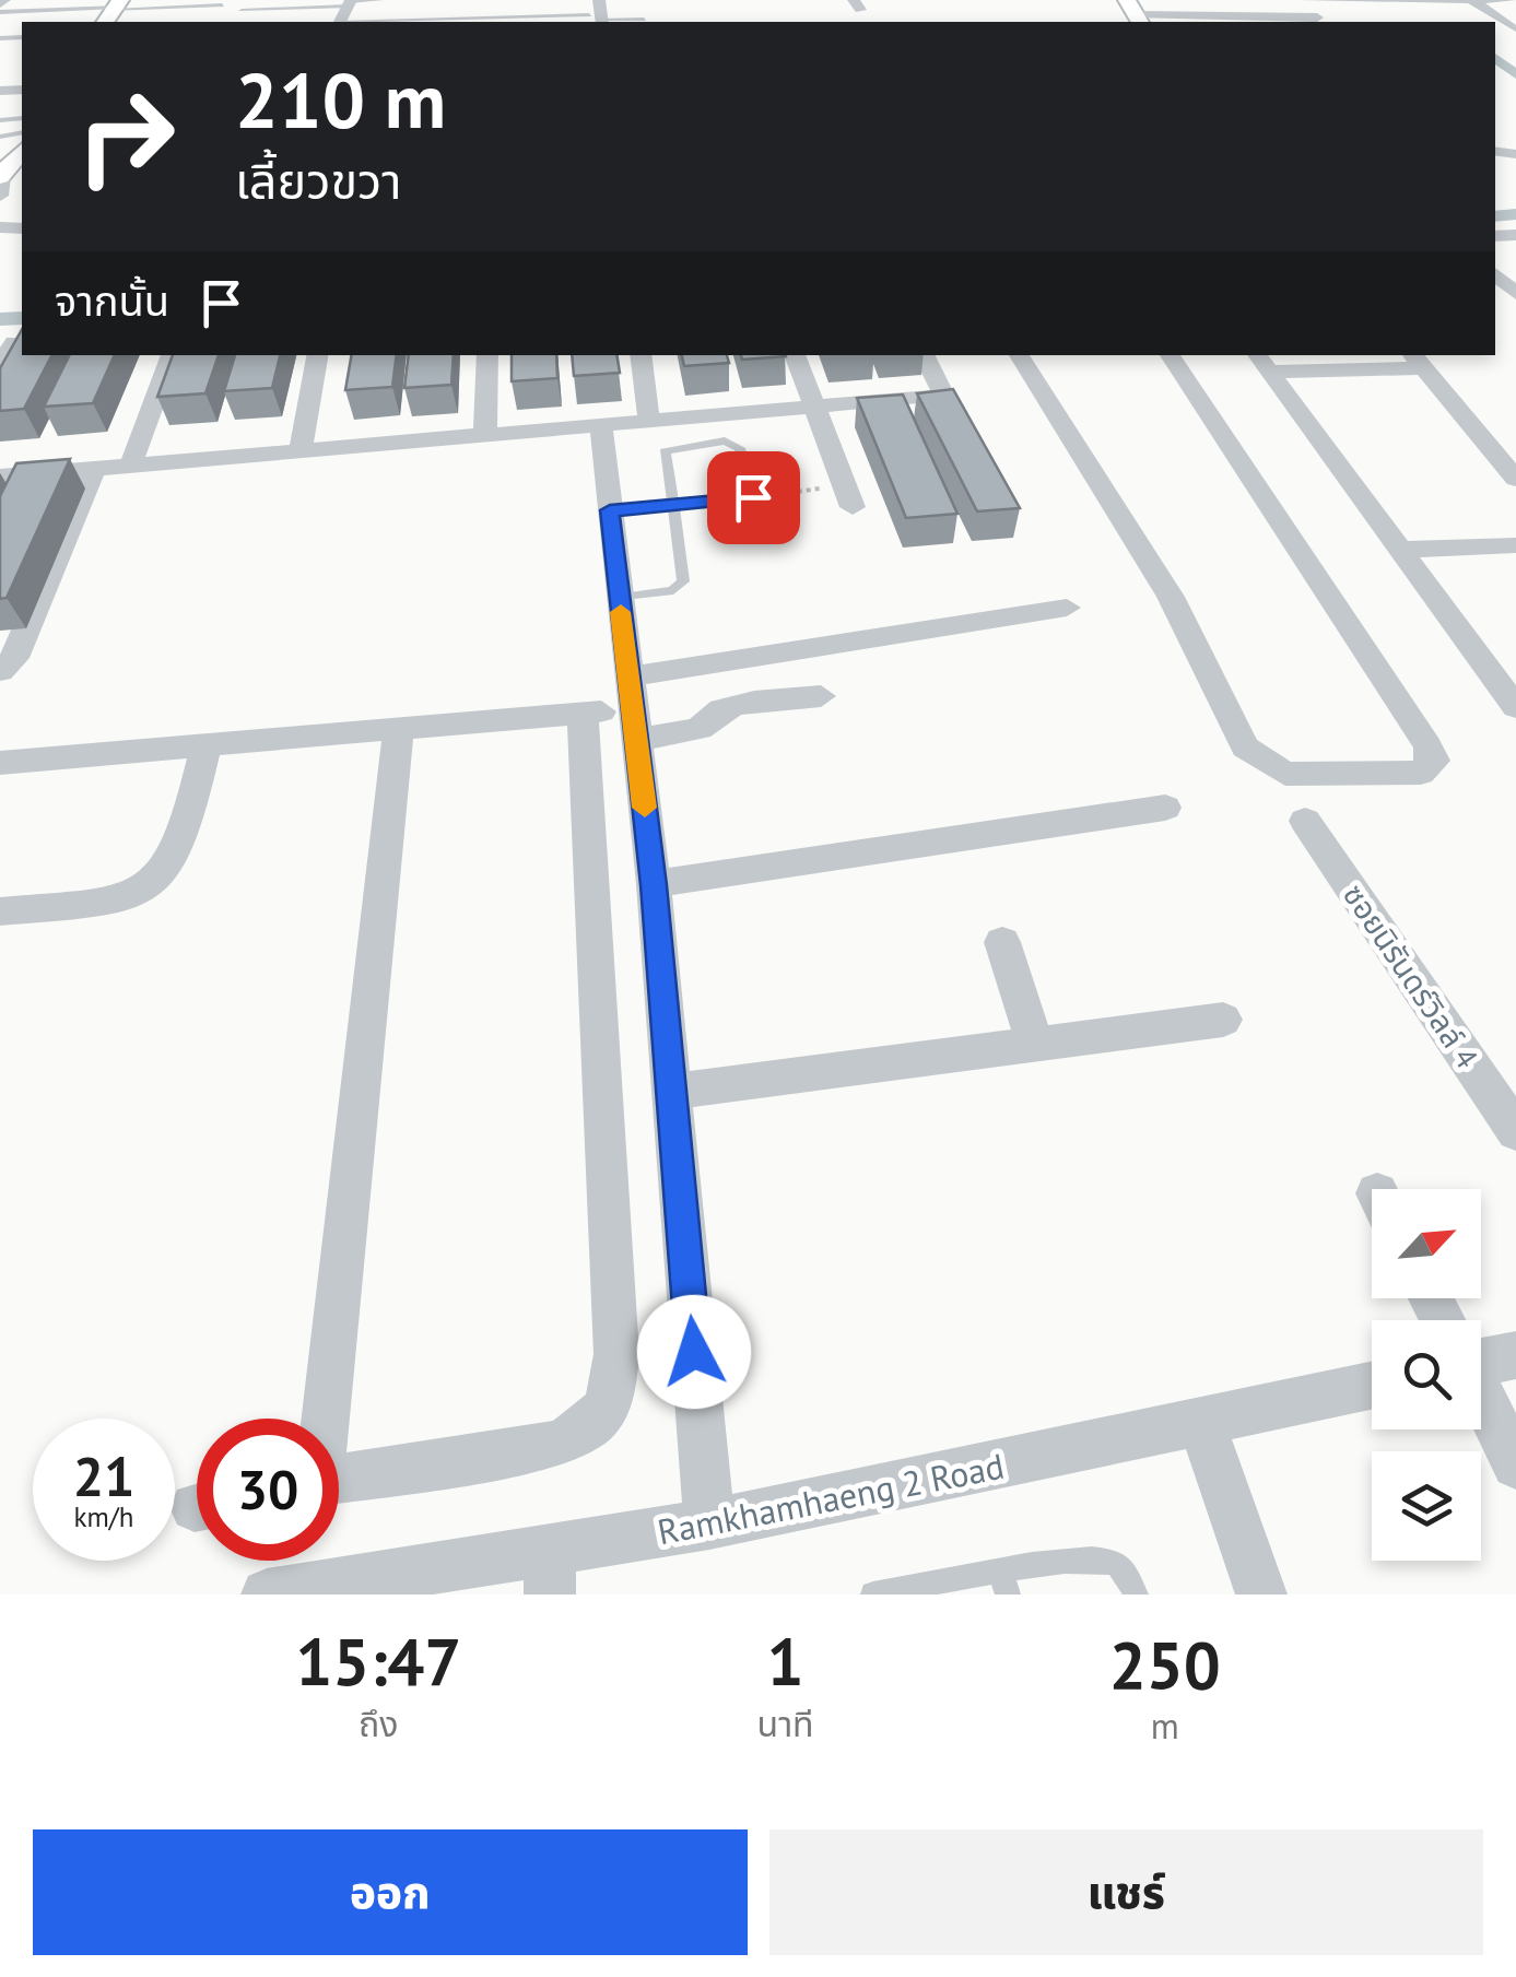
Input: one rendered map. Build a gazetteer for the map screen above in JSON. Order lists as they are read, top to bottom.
{
  "streets": {
    "street": ["ซอยนิรันดร์วิลล์ 4", "Ramkhamhaeng 2 Road"]
  },
  "north": "top right",
  "page": {
    "turn": ["210 m", "เลี้ยวขวา"],
    "then": "จากนั้น",
    "speed": "21 km/h",
    "limit": "30",
    "eta": [
      "15:47",
      "ถึง",
      "1",
      "นาที",
      "250",
      "m"
    ],
    "buttons": ["ออก", "แชร์"]
  }
}
